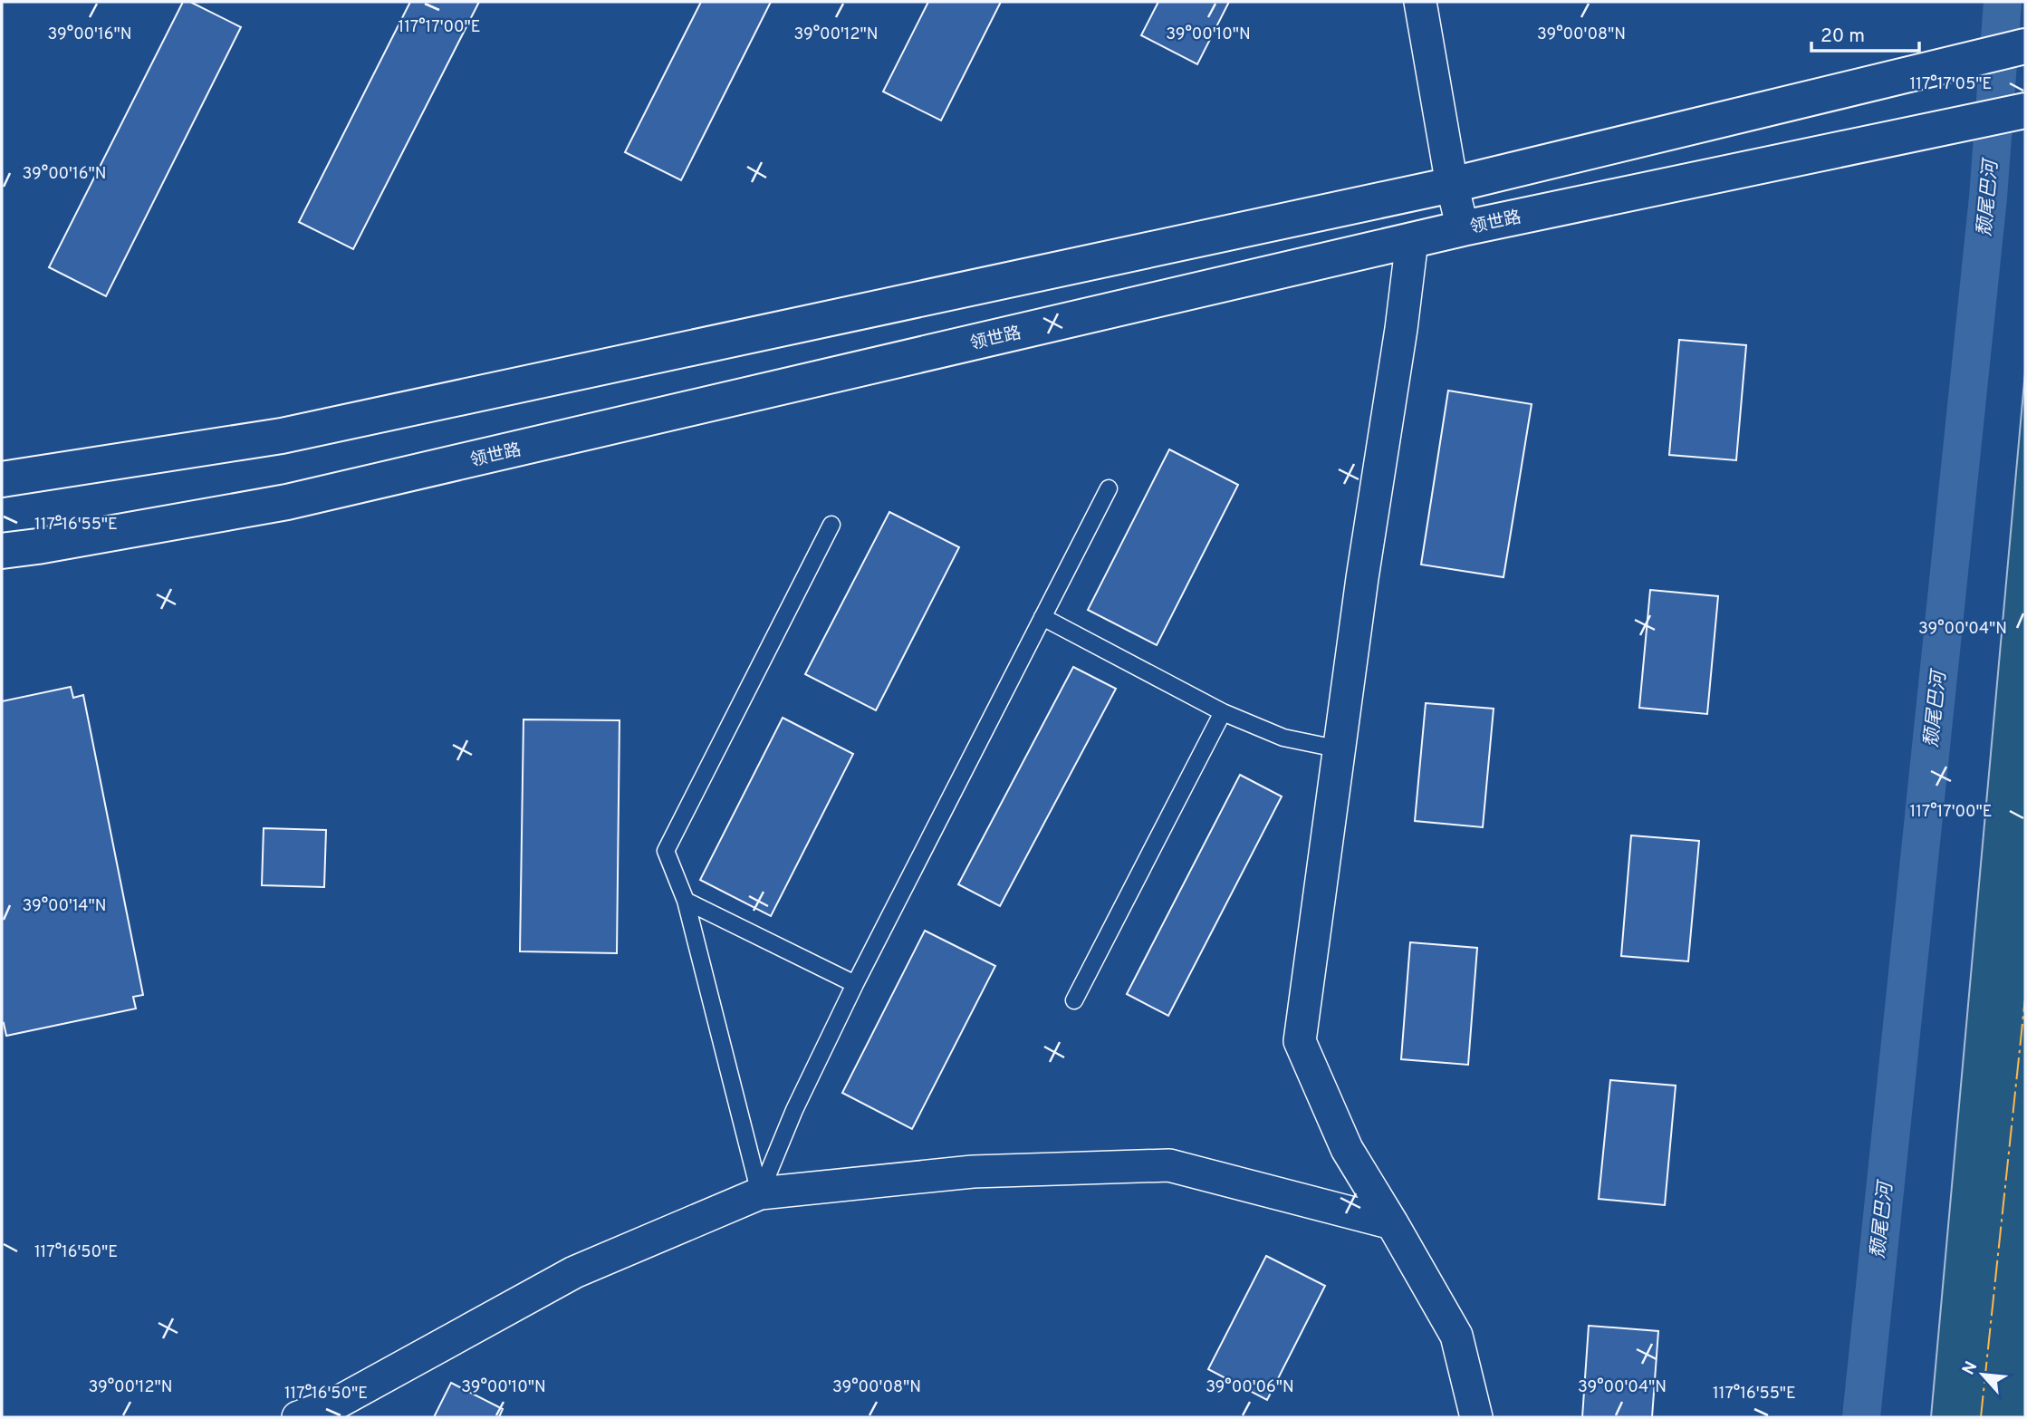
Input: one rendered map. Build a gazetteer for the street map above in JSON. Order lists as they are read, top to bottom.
{
  "streets": {
    "street": ["领世路"]
  },
  "water": ["颓尾巴河"],
  "scale_bar": "20 m",
  "north": "top left",
  "coordinates": [
    "117°17'00\"E",
    "39°00'16\"N",
    "39°00'12\"N",
    "39°00'10\"N",
    "39°00'08\"N",
    "117°17'05\"E",
    "117°16'55\"E",
    "39°00'04\"N",
    "39°00'14\"N",
    "117°16'50\"E",
    "39°00'06\"N"
  ]
}
